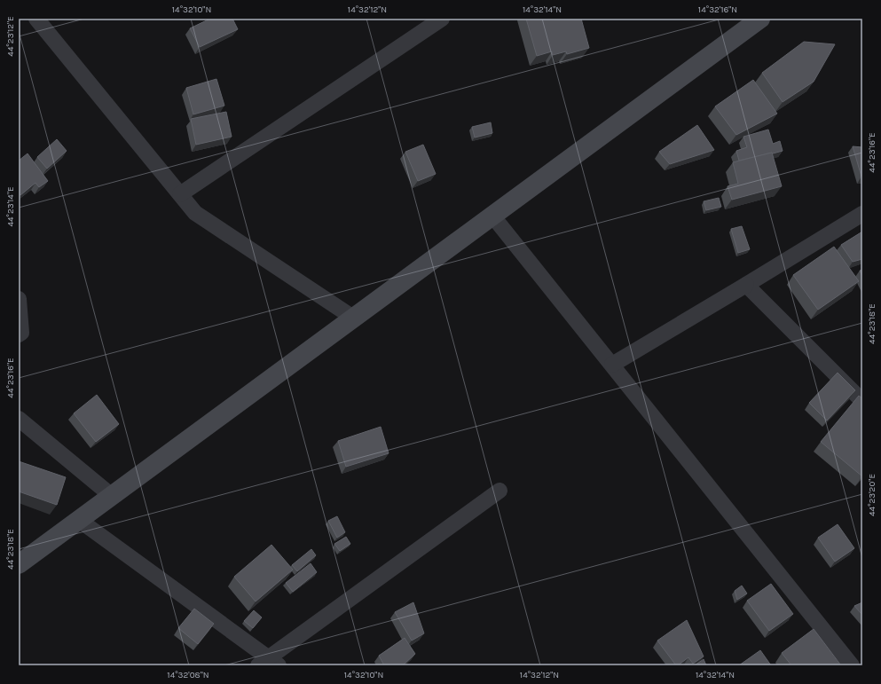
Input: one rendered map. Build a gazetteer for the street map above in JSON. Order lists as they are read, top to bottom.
{
  "coordinates": [
    "14°32'10\"N",
    "14°32'12\"N",
    "14°32'14\"N",
    "14°32'16\"N",
    "44°23'12\"E",
    "44°23'16\"E",
    "44°23'14\"E",
    "44°23'18\"E",
    "44°23'20\"E",
    "14°32'08\"N"
  ]
}
